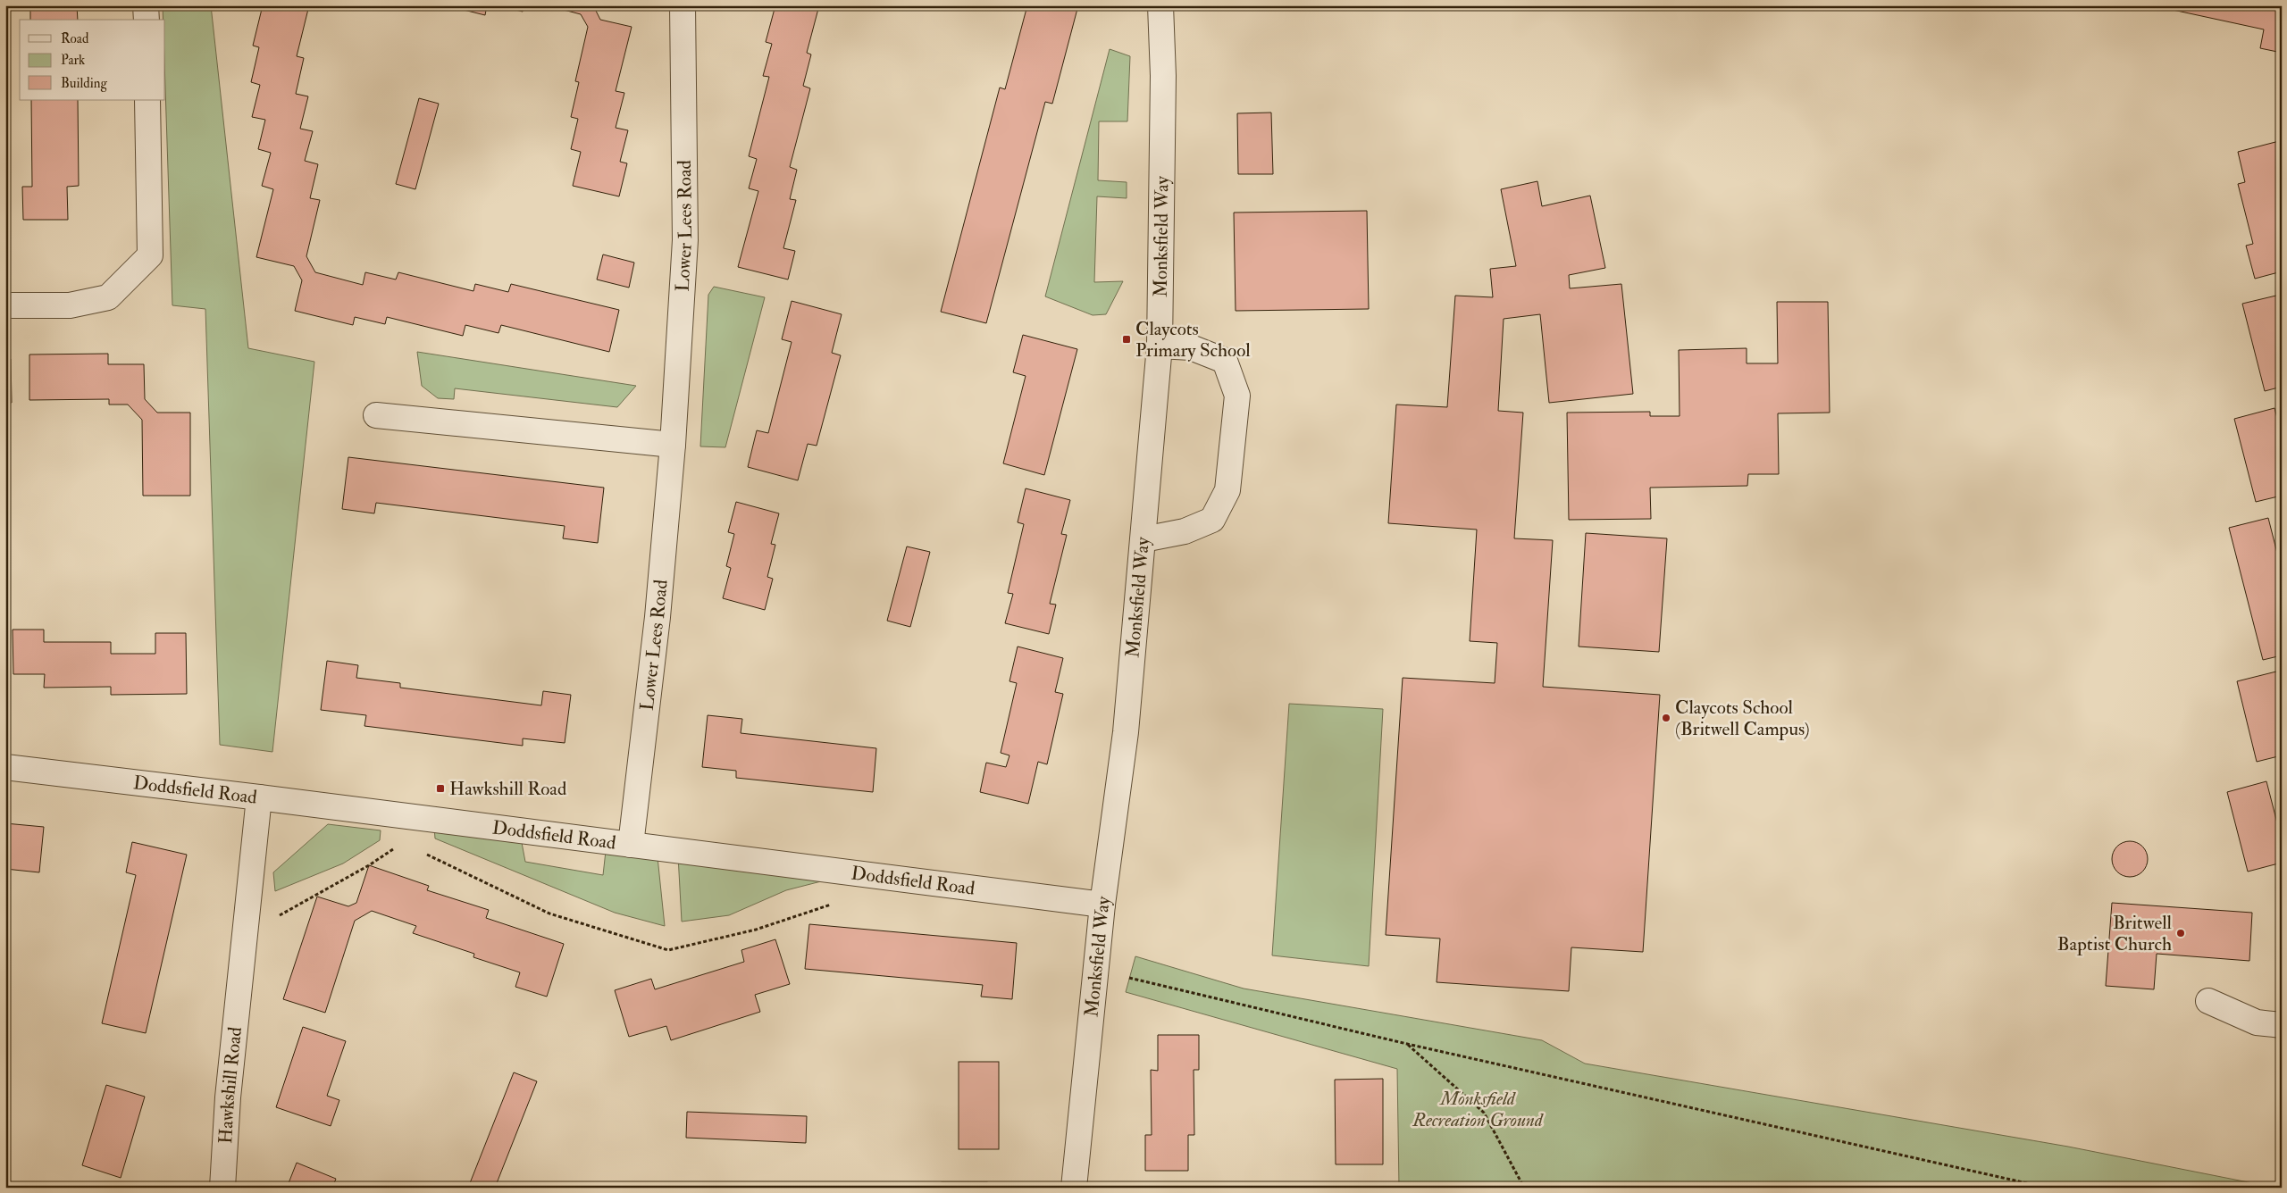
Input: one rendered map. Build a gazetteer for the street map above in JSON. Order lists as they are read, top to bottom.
{
  "streets": {
    "street": [
      "Lower Lees Road",
      "Monksfield Way",
      "Doddsfield Road",
      "Hawkshill Road"
    ]
  },
  "crossings": [
    ["Lower Lees Road", "Doddsfield Road"],
    ["Monksfield Way", "Doddsfield Road"],
    ["Doddsfield Road", "Hawkshill Road"]
  ],
  "parks": ["Monksfield Recreation Ground"],
  "places": {
    "transit": ["Claycots Primary School", "Hawkshill Road"],
    "other": ["Claycots School (Britwell Campus)", "Britwell Baptist Church"]
  },
  "legend": ["Road", "Park", "Building"]
}
